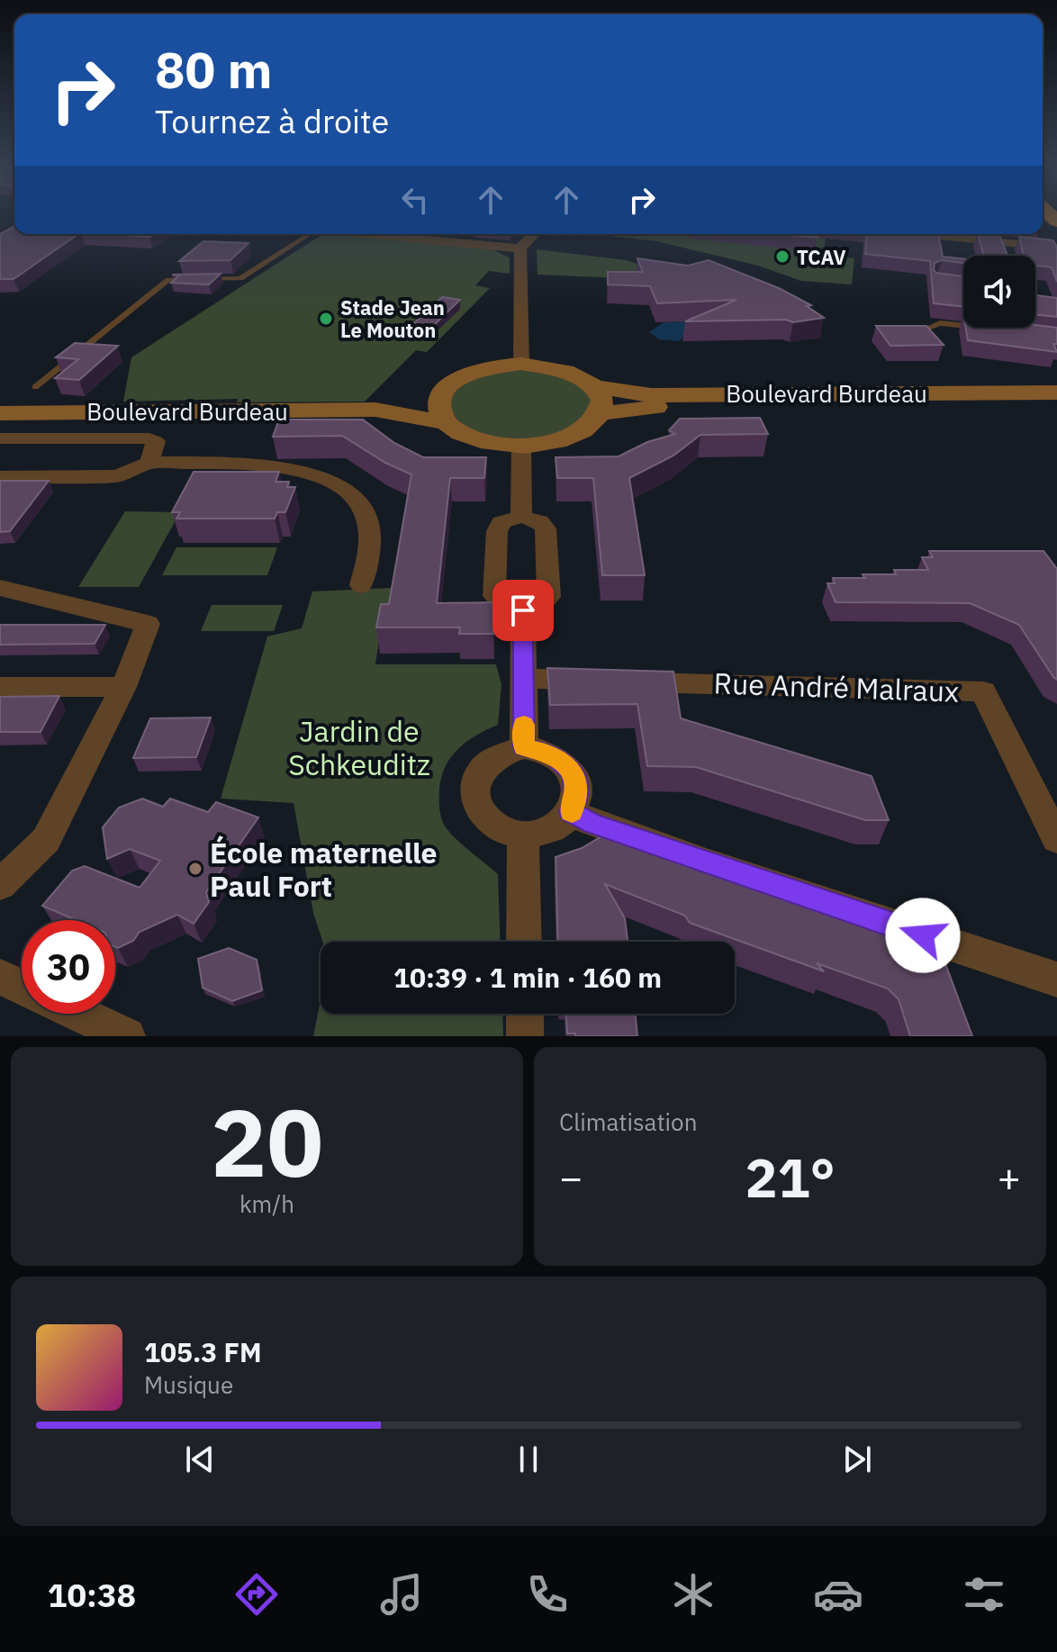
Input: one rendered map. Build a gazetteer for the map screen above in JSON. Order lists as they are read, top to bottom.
{
  "streets": {
    "main road": ["Boulevard Burdeau"],
    "street": ["Rue André Malraux"]
  },
  "parks": ["Jardin de Schkeuditz"],
  "places": ["TCAV", "Stade Jean Le Mouton", "École maternelle Paul Fort"],
  "page": {
    "turn": ["80 m", "Tournez à droite"],
    "limit": "30",
    "trip": "10:39 · 1 min · 160 m",
    "tile": [
      ["20", "km/h"],
      "Climatisation"
    ],
    "heat": ["−", "21°", "+"],
    "song": ["105.3 FM", "Musique"],
    "tabs": "10:38"
  }
}
